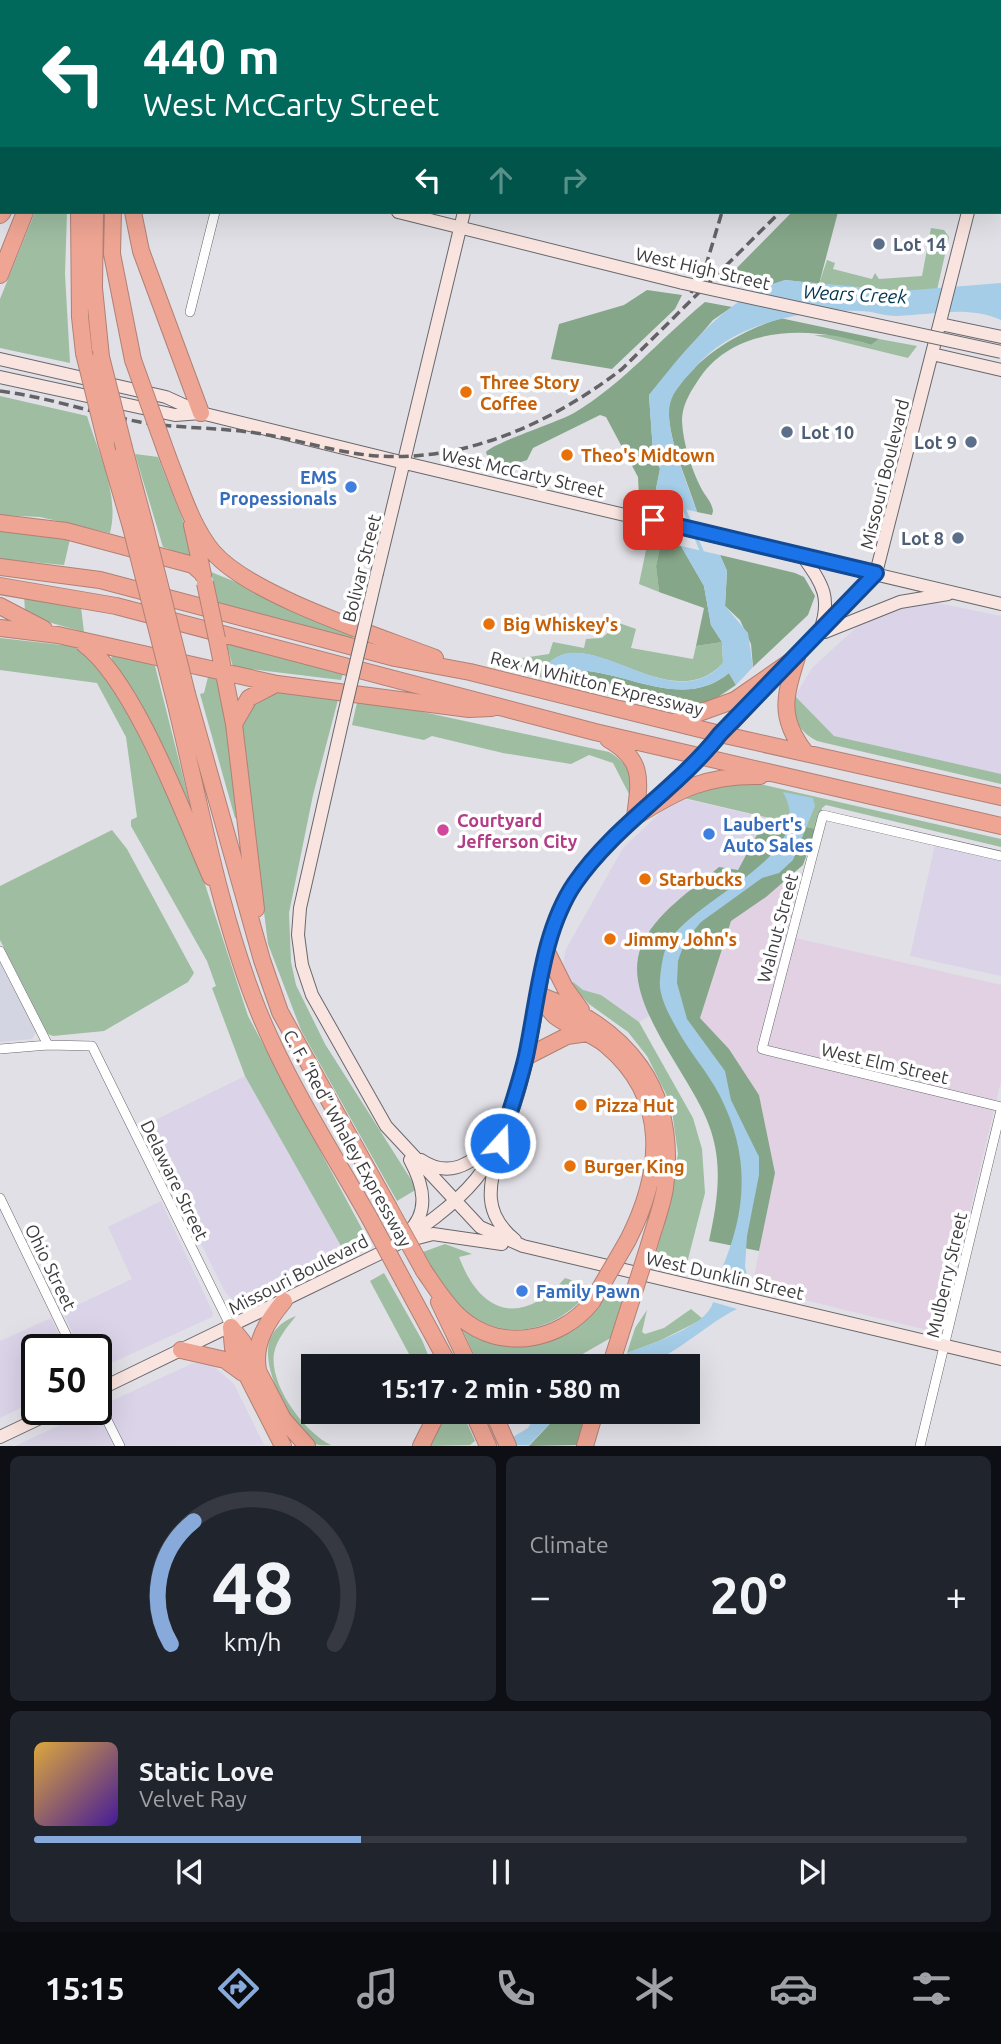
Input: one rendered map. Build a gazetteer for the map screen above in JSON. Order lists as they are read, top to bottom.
{
  "streets": {
    "highway": ["Rex M Whitton Expressway", "C. F. “Red” Whaley Expressway"],
    "main road": [
      "West High Street",
      "West McCarty Street",
      "Missouri Boulevard",
      "Bolivar Street",
      "West Dunklin Street"
    ],
    "street": [
      "Walnut Street",
      "West Elm Street",
      "Delaware Street",
      "Ohio Street",
      "Mulberry Street"
    ]
  },
  "crossings": [
    ["West High Street", "Bolivar Street"],
    ["West McCarty Street", "Missouri Boulevard"],
    ["West McCarty Street", "Bolivar Street"],
    ["Missouri Boulevard", "Rex M Whitton Expressway"],
    ["Missouri Boulevard", "Delaware Street"],
    ["Missouri Boulevard", "West Dunklin Street"],
    ["Bolivar Street", "West Dunklin Street"],
    ["Walnut Street", "West Elm Street"],
    ["West Elm Street", "Mulberry Street"],
    ["West Dunklin Street", "Mulberry Street"]
  ],
  "water": ["Wears Creek"],
  "places": [
    "Lot 14",
    "Three Story Coffee",
    "Lot 10",
    "Lot 9",
    "Theo's Midtown",
    "EMS Propessionals",
    "Lot 8",
    "Big Whiskey's",
    "Courtyard Jefferson City",
    "Laubert's Auto Sales",
    "Starbucks",
    "Jimmy John's",
    "Pizza Hut",
    "Burger King",
    "Family Pawn"
  ],
  "page": {
    "turn": ["440 m", "West McCarty Street"],
    "limit": "50",
    "trip": "15:17 · 2 min · 580 m",
    "tile": "Climate",
    "heat": ["−", "20°", "+"],
    "song": ["Static Love", "Velvet Ray"],
    "tabs": "15:15",
    "gauge": ["48", "km/h"]
  }
}
